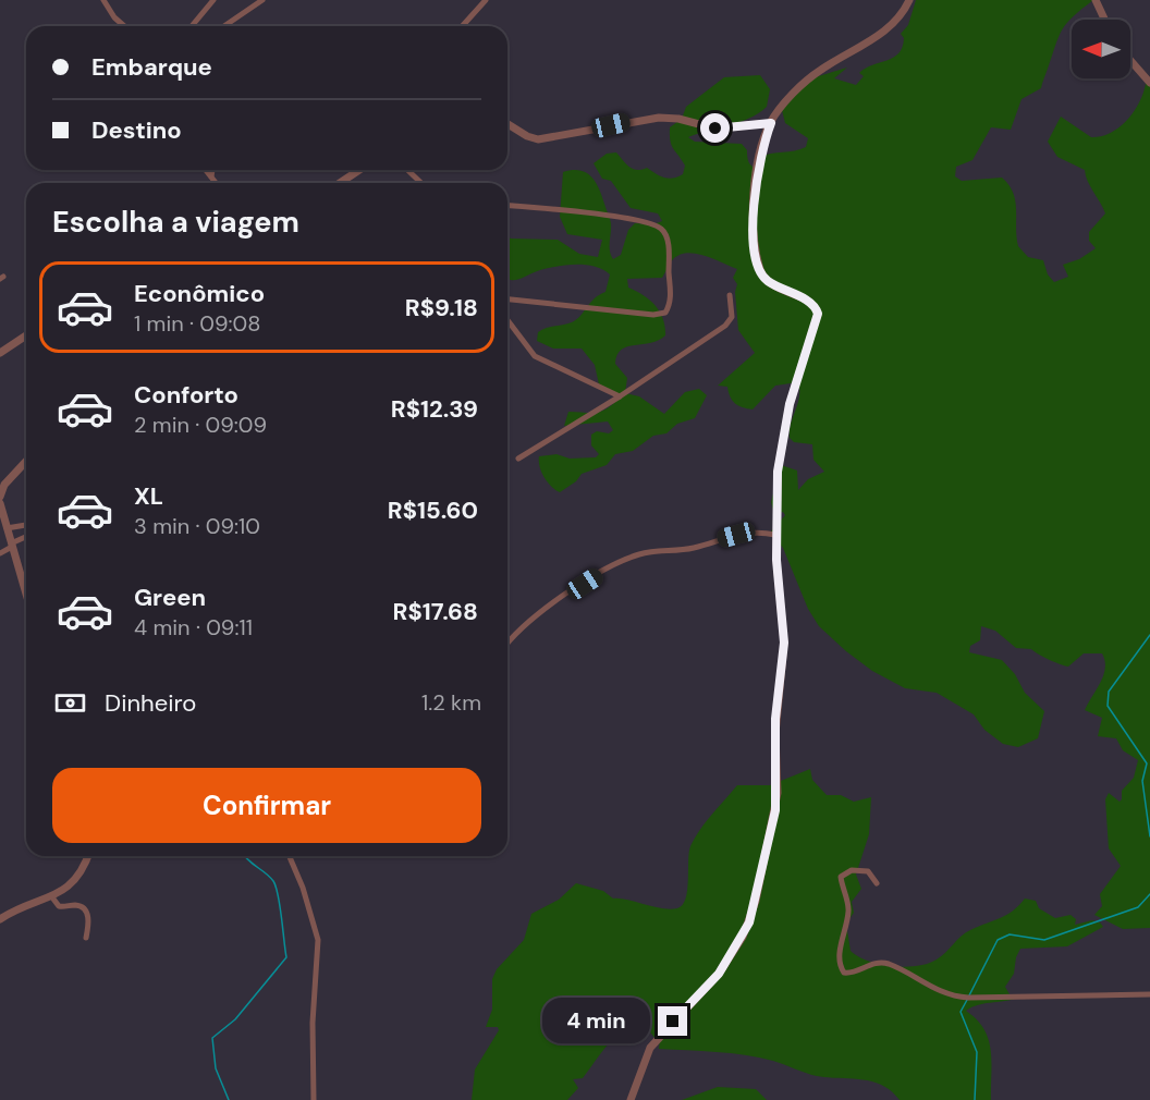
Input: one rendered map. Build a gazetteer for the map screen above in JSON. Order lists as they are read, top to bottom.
{
  "north": "left",
  "page": {
    "banner": ["Embarque", "Destino"],
    "heading": "Escolha a viagem",
    "list": [
      {
        "name": "Econômico",
        "note": "1 min · 09:08",
        "value": "R$9.18"
      },
      {
        "name": "Conforto",
        "note": "2 min · 09:09",
        "value": "R$12.39"
      },
      {
        "name": "XL",
        "note": "3 min · 09:10",
        "value": "R$15.60"
      },
      {
        "name": "Green",
        "note": "4 min · 09:11",
        "value": "R$17.68"
      }
    ],
    "pay": ["Dinheiro", "1.2 km"],
    "buttons": "Confirmar",
    "bubble": "4 min"
  }
}
